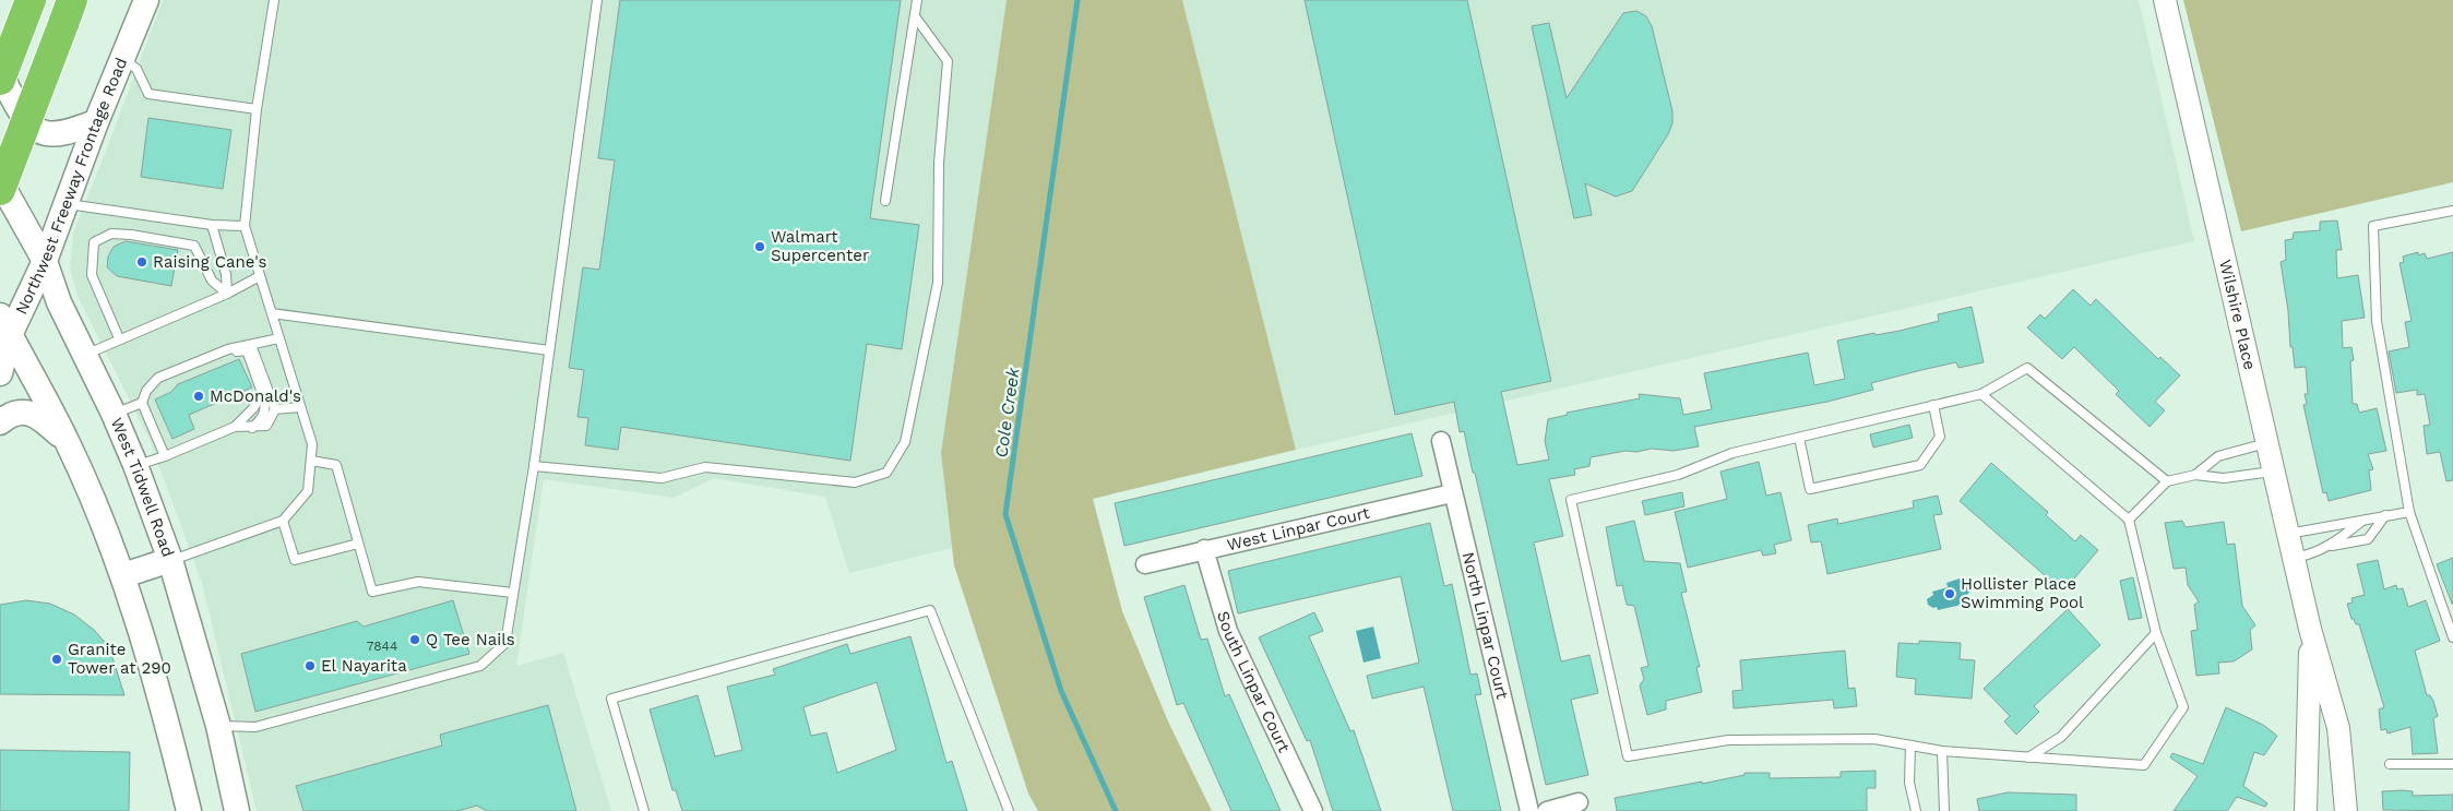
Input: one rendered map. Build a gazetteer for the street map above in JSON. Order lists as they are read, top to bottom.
{
  "streets": {
    "main road": ["Northwest Freeway Frontage Road", "West Tidwell Road"],
    "street": [
      "Wilshire Place",
      "West Linpar Court",
      "North Linpar Court",
      "South Linpar Court"
    ]
  },
  "crossings": [
    ["Northwest Freeway Frontage Road", "West Tidwell Road"],
    ["West Linpar Court", "North Linpar Court"],
    ["West Linpar Court", "South Linpar Court"]
  ],
  "water": ["Cole Creek"],
  "places": [
    "Walmart Supercenter",
    "Raising Cane's",
    "McDonald's",
    "Hollister Place Swimming Pool",
    "Q Tee Nails",
    "Granite Tower at 290",
    "El Nayarita"
  ],
  "house_numbers": ["7844"]
}
